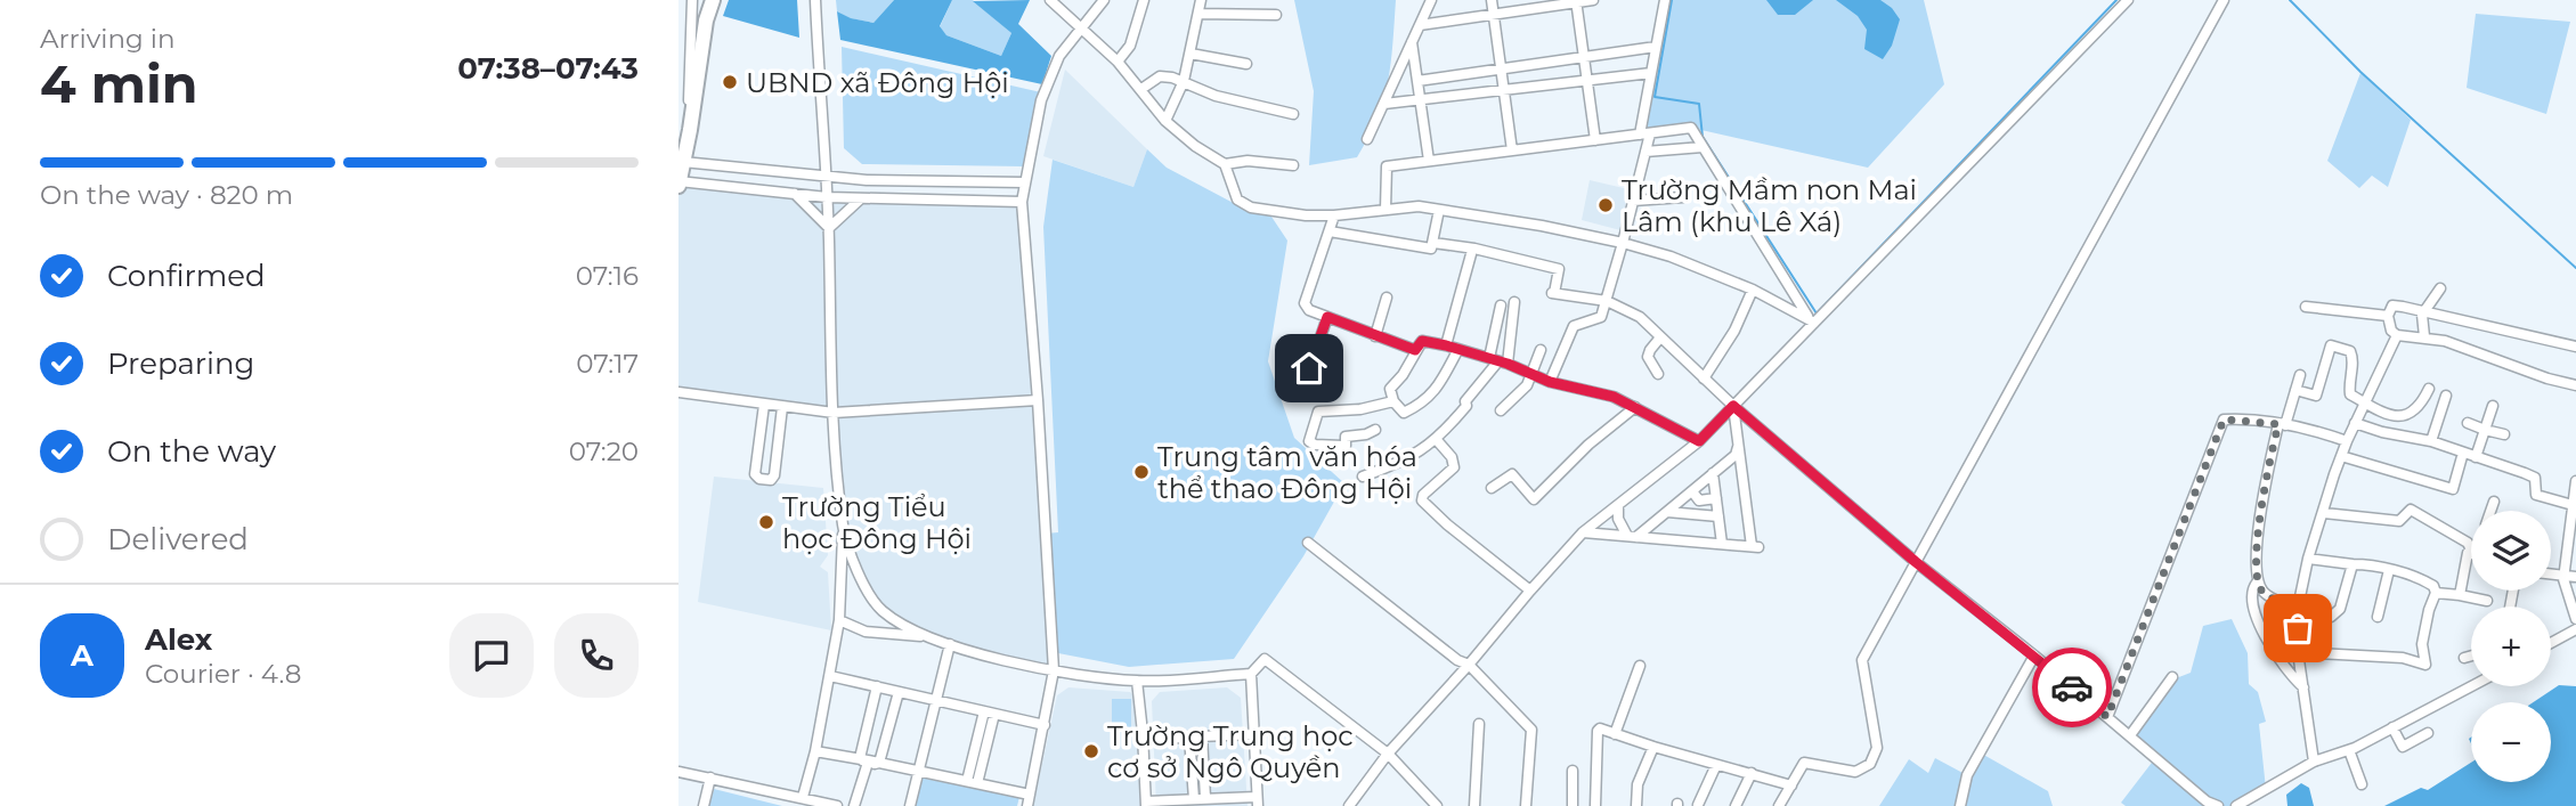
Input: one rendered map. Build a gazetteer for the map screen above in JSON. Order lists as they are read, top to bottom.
{
  "places": [
    "UBND xã Đông Hội",
    "Trường Mầm non Mai Lâm (khu Lê Xá)",
    "Trung tâm văn hóa thể thao Đông Hội",
    "Trường Tiểu học Đông Hội",
    "Trường Trung học cơ sở Ngô Quyền"
  ],
  "page": {
    "heading": ["4 min", "Arriving in", "07:38–07:43"],
    "panel": ["Alex", "Courier · 4.8"],
    "bar": "On the way · 820 m",
    "list": [
      ["Confirmed", "07:16"],
      ["Preparing", "07:17"],
      ["On the way", "07:20"],
      "Delivered"
    ],
    "map_buttons": ["+", "−"],
    "round": "A"
  }
}
